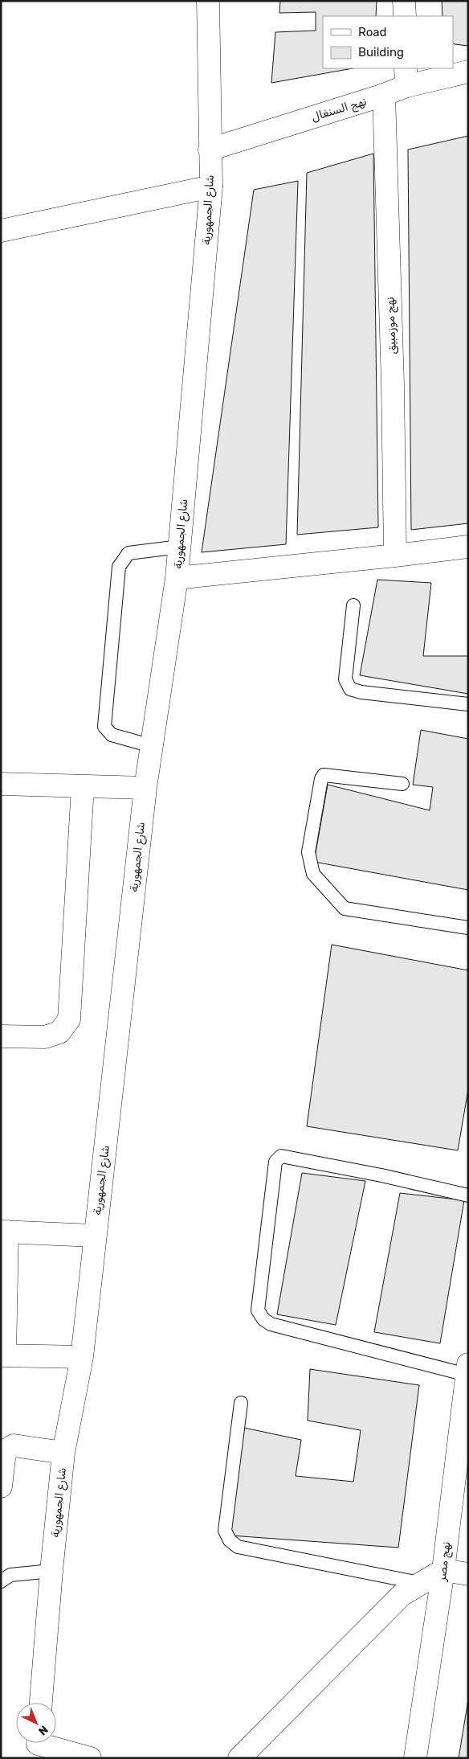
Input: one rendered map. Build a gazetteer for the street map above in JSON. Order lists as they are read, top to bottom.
{
  "streets": {
    "street": [
      "نهج السنغال",
      "شارع الجمهورية",
      "نهج موزمبيق",
      "نهج مصر"
    ]
  },
  "crossings": [
    ["نهج السنغال", "شارع الجمهورية"],
    ["نهج السنغال", "نهج موزمبيق"]
  ],
  "legend": ["Road", "Building"],
  "north": "bottom right"
}
